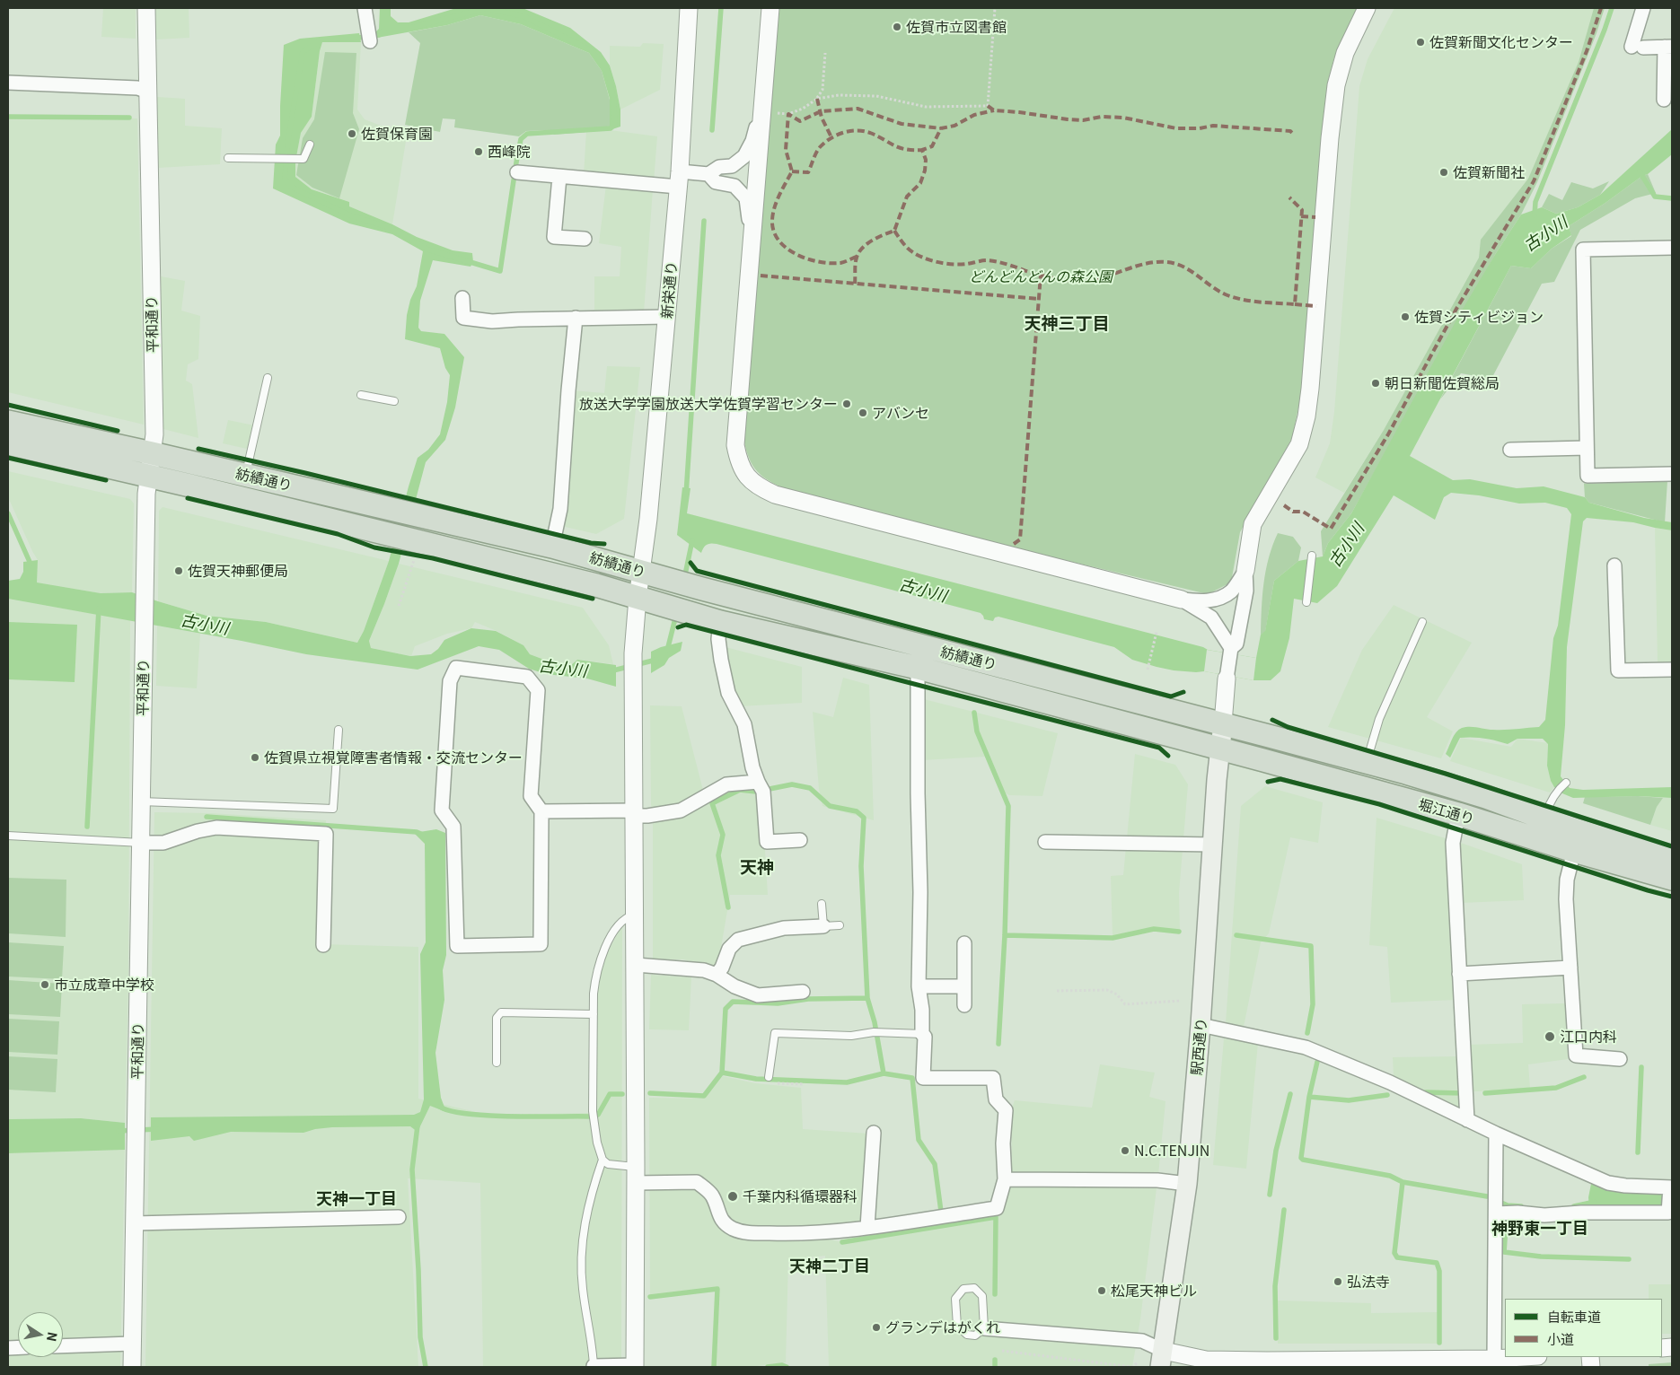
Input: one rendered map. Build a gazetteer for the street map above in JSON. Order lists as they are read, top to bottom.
{
  "streets": {
    "highway": ["紡績通り", "堀江通り"],
    "main road": ["駅西通り"],
    "street": ["新栄通り", "平和通り"]
  },
  "crossings": [
    ["新栄通り", "紡績通り"],
    ["平和通り", "紡績通り"],
    ["紡績通り", "堀江通り"],
    ["紡績通り", "駅西通り"],
    ["堀江通り", "駅西通り"]
  ],
  "districts": [
    "天神三丁目",
    "天神",
    "天神一丁目",
    "神野東一丁目",
    "天神二丁目"
  ],
  "water": ["古小川"],
  "parks": ["どんどんどんの森公園"],
  "places": [
    "佐賀市立図書館",
    "佐賀新聞文化センター",
    "佐賀保育園",
    "西峰院",
    "佐賀新聞社",
    "佐賀シティビジョン",
    "朝日新聞佐賀総局",
    "放送大学学園放送大学佐賀学習センター",
    "アバンセ",
    "佐賀天神郵便局",
    "佐賀県立視覚障害者情報・交流センター",
    "市立成章中学校",
    "江口内科",
    "N.C.TENJIN",
    "千葉内科循環器科",
    "弘法寺",
    "松尾天神ビル",
    "グランデはがくれ"
  ],
  "legend": ["自転車道", "小道"],
  "north": "right"
}
